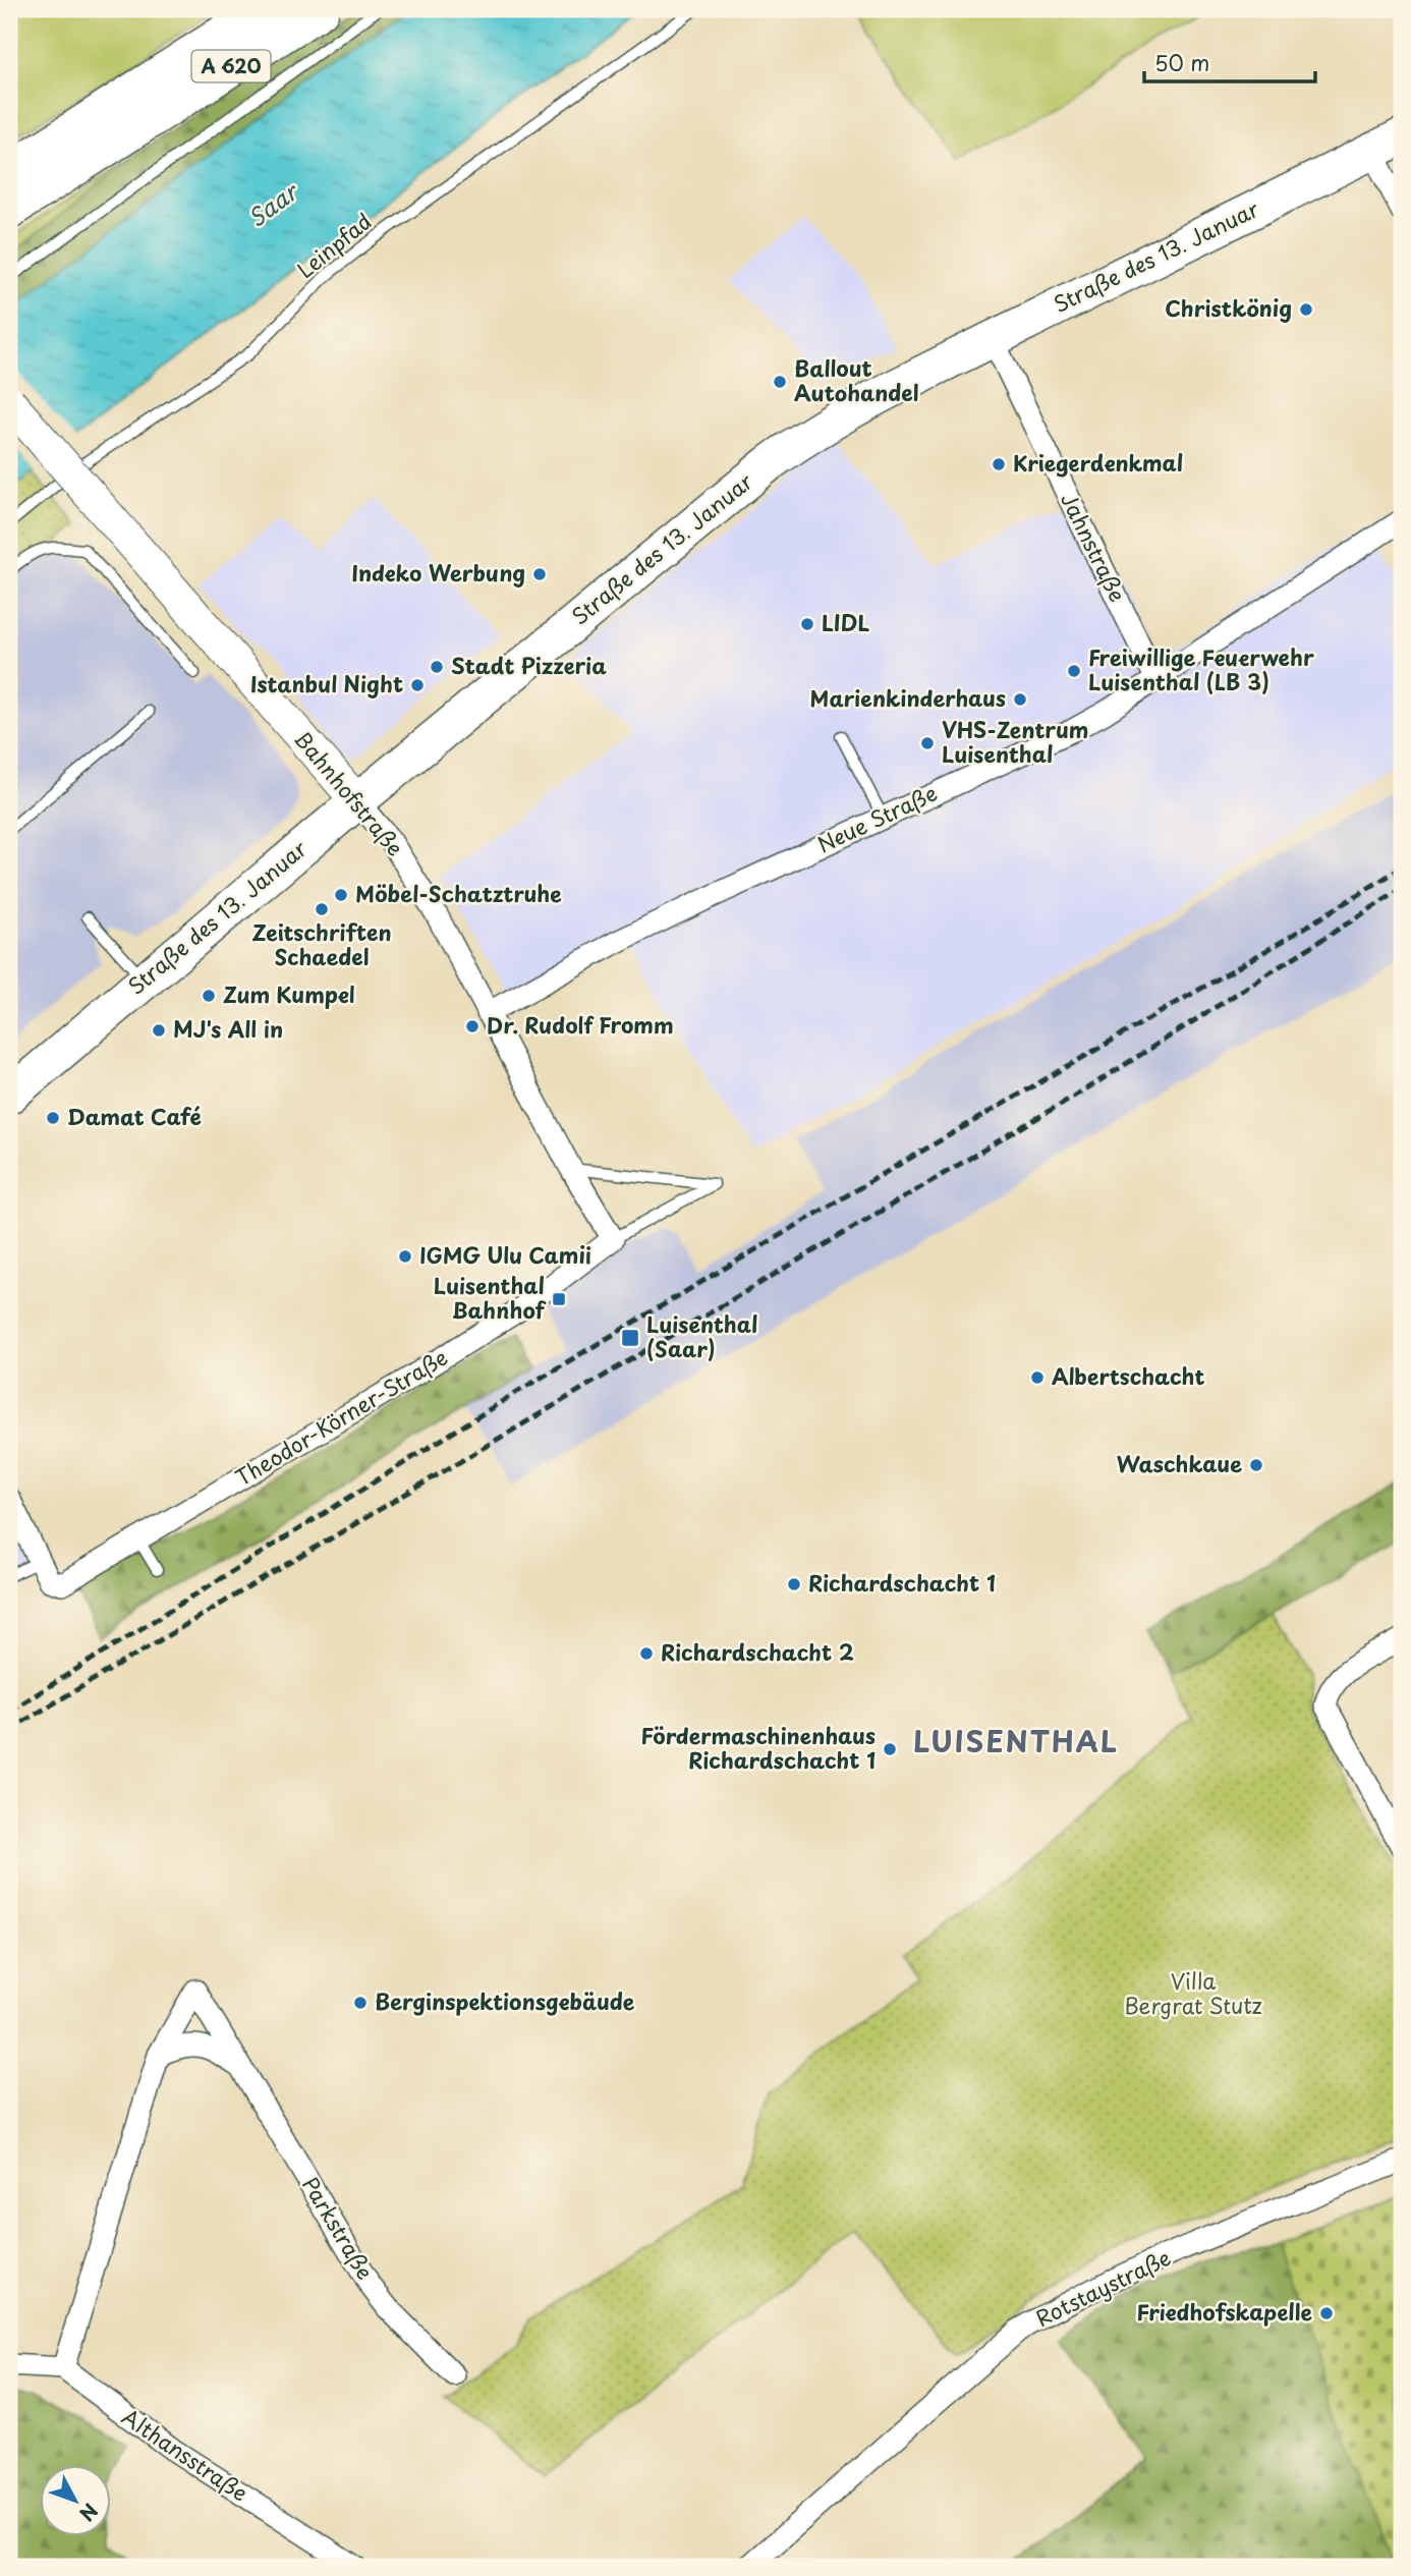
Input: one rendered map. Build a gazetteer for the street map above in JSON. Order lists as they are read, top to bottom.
{
  "streets": {
    "highway": ["A 620"],
    "main road": ["Straße des 13. Januar", "Bahnhofstraße"],
    "street": [
      "Jahnstraße",
      "Neue Straße",
      "Theodor-Körner-Straße",
      "Parkstraße",
      "Rotstaystraße",
      "Althansstraße"
    ],
    "lane": ["Leinpfad"]
  },
  "crossings": [
    ["Straße des 13. Januar", "Jahnstraße"],
    ["Straße des 13. Januar", "Bahnhofstraße"],
    ["Jahnstraße", "Neue Straße"],
    ["Bahnhofstraße", "Neue Straße"],
    ["Bahnhofstraße", "Theodor-Körner-Straße"],
    ["Parkstraße", "Althansstraße"]
  ],
  "districts": ["LUISENTHAL"],
  "water": ["Saar"],
  "parks": ["Villa Bergrat Stutz"],
  "places": {
    "other": [
      "Christkönig",
      "Ballout Autohandel",
      "Kriegerdenkmal",
      "Indeko Werbung",
      "LIDL",
      "Stadt Pizzeria",
      "Freiwillige Feuerwehr Luisenthal (LB 3)",
      "Istanbul Night",
      "Marienkinderhaus",
      "VHS-Zentrum Luisenthal",
      "Möbel-Schatztruhe",
      "Zeitschriften Schaedel",
      "Zum Kumpel",
      "Dr. Rudolf Fromm",
      "MJ's All in",
      "Damat Café",
      "IGMG Ulu Camii",
      "Albertschacht",
      "Waschkaue",
      "Richardschacht 1",
      "Richardschacht 2",
      "Fördermaschinenhaus Richardschacht 1",
      "Berginspektionsgebäude",
      "Friedhofskapelle"
    ],
    "transit": ["Luisenthal Bahnhof", "Luisenthal (Saar)"]
  },
  "scale_bar": "50 m",
  "north": "bottom right"
}
